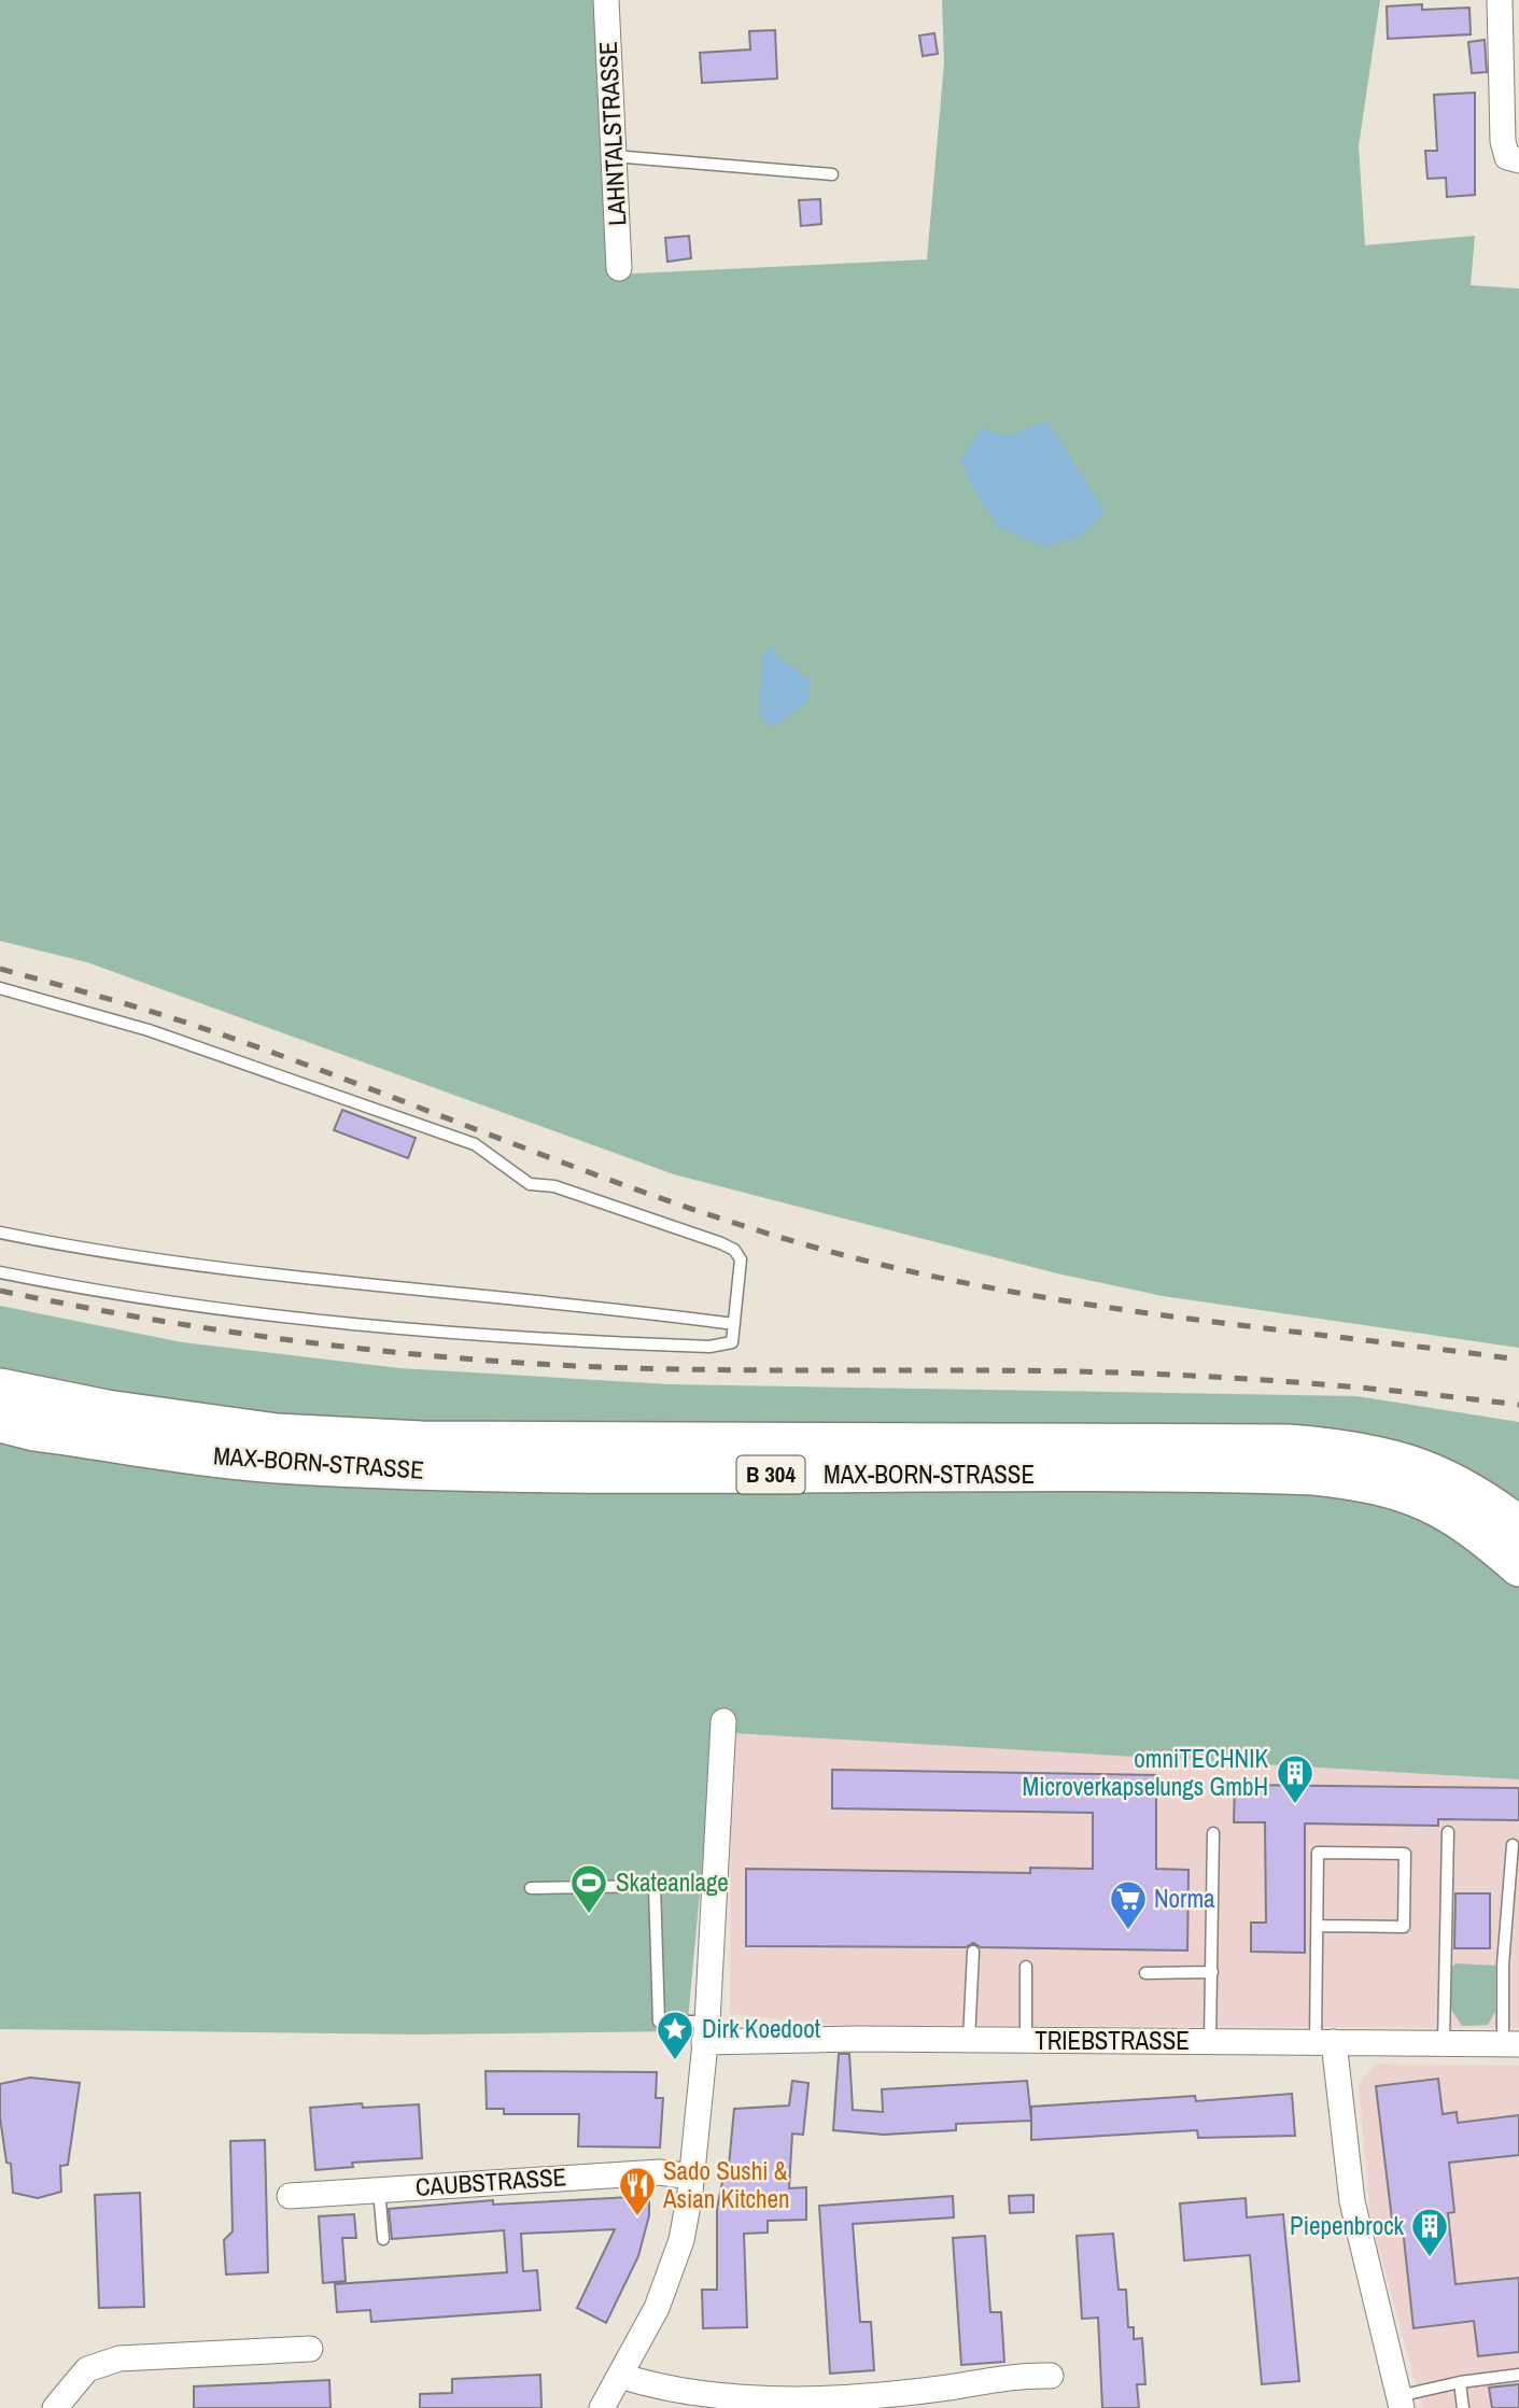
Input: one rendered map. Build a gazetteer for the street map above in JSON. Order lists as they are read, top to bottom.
{
  "streets": {
    "main road": ["MAX-BORN-STRASSE", "B 304"],
    "street": ["LAHNTALSTRASSE", "TRIEBSTRASSE", "CAUBSTRASSE"]
  },
  "places": {
    "building": ["omniTECHNIK Microverkapselungs GmbH", "Piepenbrock"],
    "sports": ["Skateanlage"],
    "supermarket": ["Norma"],
    "place": ["Dirk Koedoot"],
    "restaurant": ["Sado Sushi & Asian Kitchen"]
  }
}
